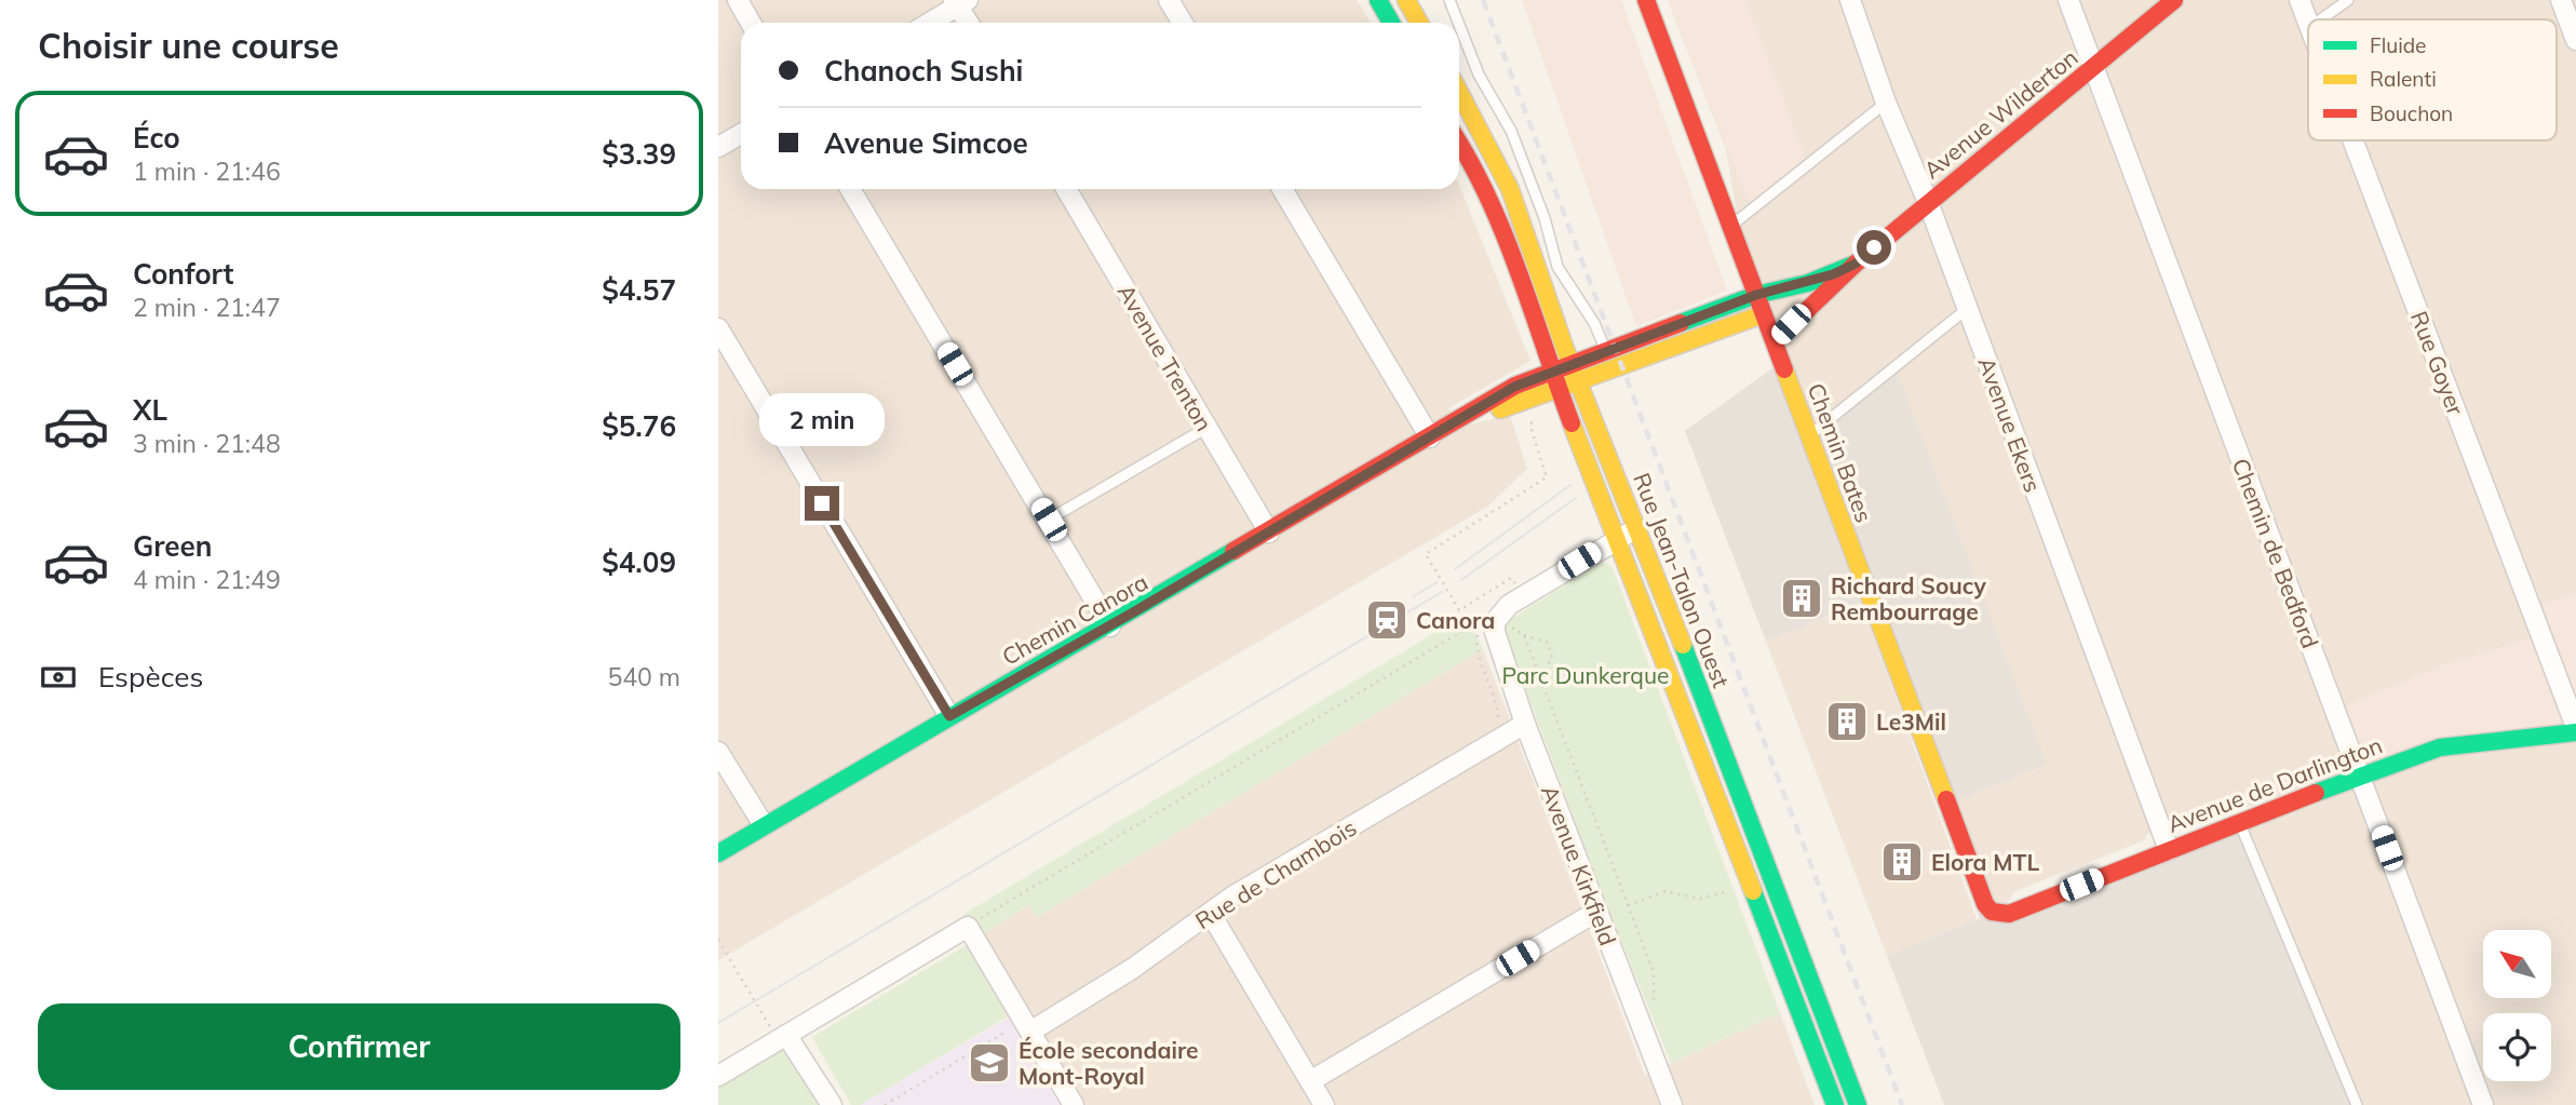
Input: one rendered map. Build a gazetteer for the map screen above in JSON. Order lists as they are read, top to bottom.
{
  "streets": {
    "street": [
      "Avenue Wilderton",
      "Avenue Trenton",
      "Rue Goyer",
      "Avenue Ekers",
      "Chemin Bates",
      "Chemin de Bedford",
      "Rue Jean-Talon Ouest",
      "Chemin Canora",
      "Avenue de Darlington",
      "Avenue Kirkfield",
      "Rue de Chambois"
    ]
  },
  "crossings": [
    ["Avenue Wilderton", "Avenue Ekers"],
    ["Avenue Wilderton", "Chemin Bates"],
    ["Avenue Wilderton", "Chemin de Bedford"],
    ["Avenue Wilderton", "Rue Jean-Talon Ouest"],
    ["Avenue Wilderton", "Chemin Canora"],
    ["Avenue Trenton", "Chemin Canora"],
    ["Rue Goyer", "Avenue de Darlington"],
    ["Avenue Ekers", "Avenue de Darlington"],
    ["Chemin Bates", "Avenue de Darlington"],
    ["Chemin de Bedford", "Avenue de Darlington"],
    ["Rue Jean-Talon Ouest", "Chemin Canora"],
    ["Avenue Kirkfield", "Rue de Chambois"]
  ],
  "parks": ["Parc Dunkerque"],
  "places": {
    "building": ["Richard Soucy Rembourrage", "Le3Mil", "Elora MTL"],
    "station": ["Canora"],
    "school or university": ["École secondaire Mont-Royal"]
  },
  "legend": ["Fluide", "Ralenti", "Bouchon"],
  "north": "top left",
  "page": {
    "heading": "Choisir une course",
    "banner": ["Chanoch Sushi", "Avenue Simcoe"],
    "list": [
      {
        "name": "Éco",
        "note": "1 min · 21:46",
        "value": "$3.39"
      },
      {
        "name": "Confort",
        "note": "2 min · 21:47",
        "value": "$4.57"
      },
      {
        "name": "XL",
        "note": "3 min · 21:48",
        "value": "$5.76"
      },
      {
        "name": "Green",
        "note": "4 min · 21:49",
        "value": "$4.09"
      }
    ],
    "bubble": "2 min",
    "pay": ["Espèces", "540 m"],
    "buttons": "Confirmer"
  }
}
